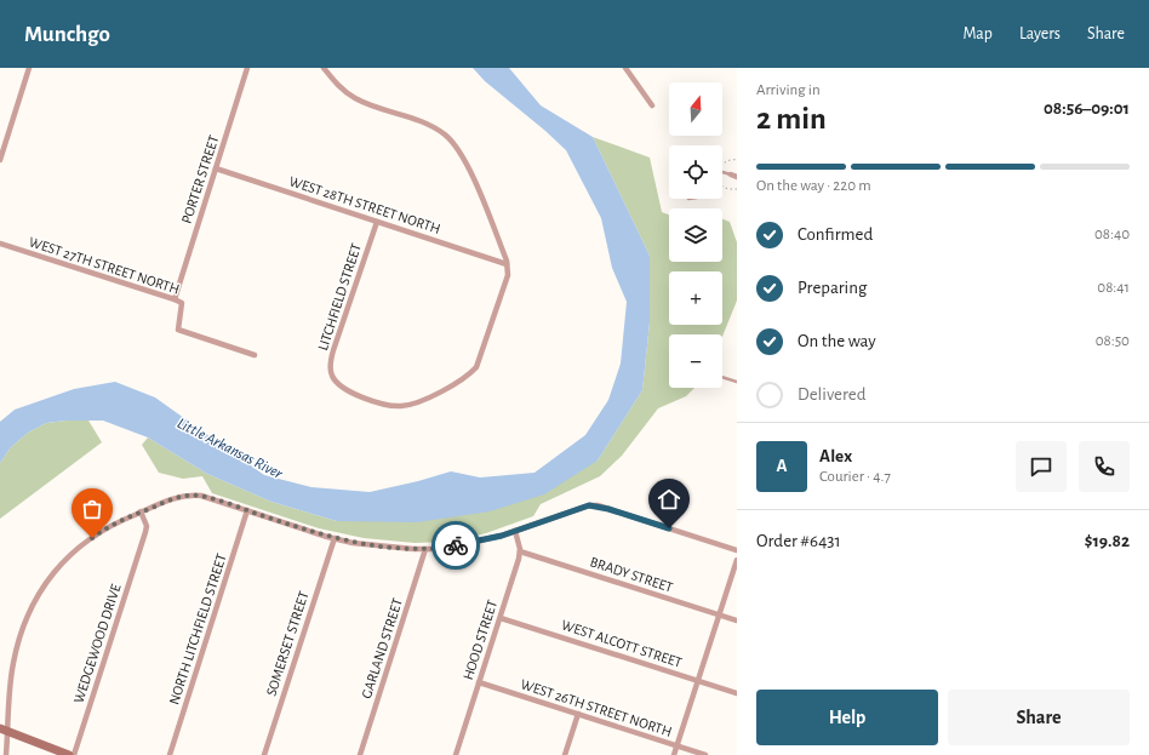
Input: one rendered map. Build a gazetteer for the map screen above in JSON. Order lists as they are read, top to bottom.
{
  "streets": {
    "street": [
      "PORTER STREET",
      "WEST 28TH STREET NORTH",
      "WEST 27TH STREET NORTH",
      "LITCHFIELD STREET",
      "BRADY STREET",
      "NORTH LITCHFIELD STREET",
      "HOOD STREET",
      "WEDGEWOOD DRIVE",
      "SOMERSET STREET",
      "WEST ALCOTT STREET",
      "GARLAND STREET",
      "WEST 26TH STREET NORTH"
    ]
  },
  "crossings": [
    ["PORTER STREET", "WEST 28TH STREET NORTH"],
    ["PORTER STREET", "WEST 27TH STREET NORTH"],
    ["WEST 28TH STREET NORTH", "LITCHFIELD STREET"],
    ["BRADY STREET", "HOOD STREET"],
    ["HOOD STREET", "WEST ALCOTT STREET"],
    ["HOOD STREET", "WEST 26TH STREET NORTH"]
  ],
  "water": ["Little Arkansas River"],
  "north": "top",
  "page": {
    "header": "Munchgo",
    "nav": ["Map", "Layers", "Share"],
    "heading": ["2 min", "Arriving in", "08:56–09:01"],
    "panel": [
      "Alex",
      "Courier · 4.7",
      "Order #6431",
      "$19.82"
    ],
    "map_buttons": ["+", "−"],
    "bar": "On the way · 220 m",
    "list": [
      ["Confirmed", "08:40"],
      ["Preparing", "08:41"],
      ["On the way", "08:50"],
      "Delivered"
    ],
    "round": "A",
    "buttons": ["Help", "Share"]
  }
}
